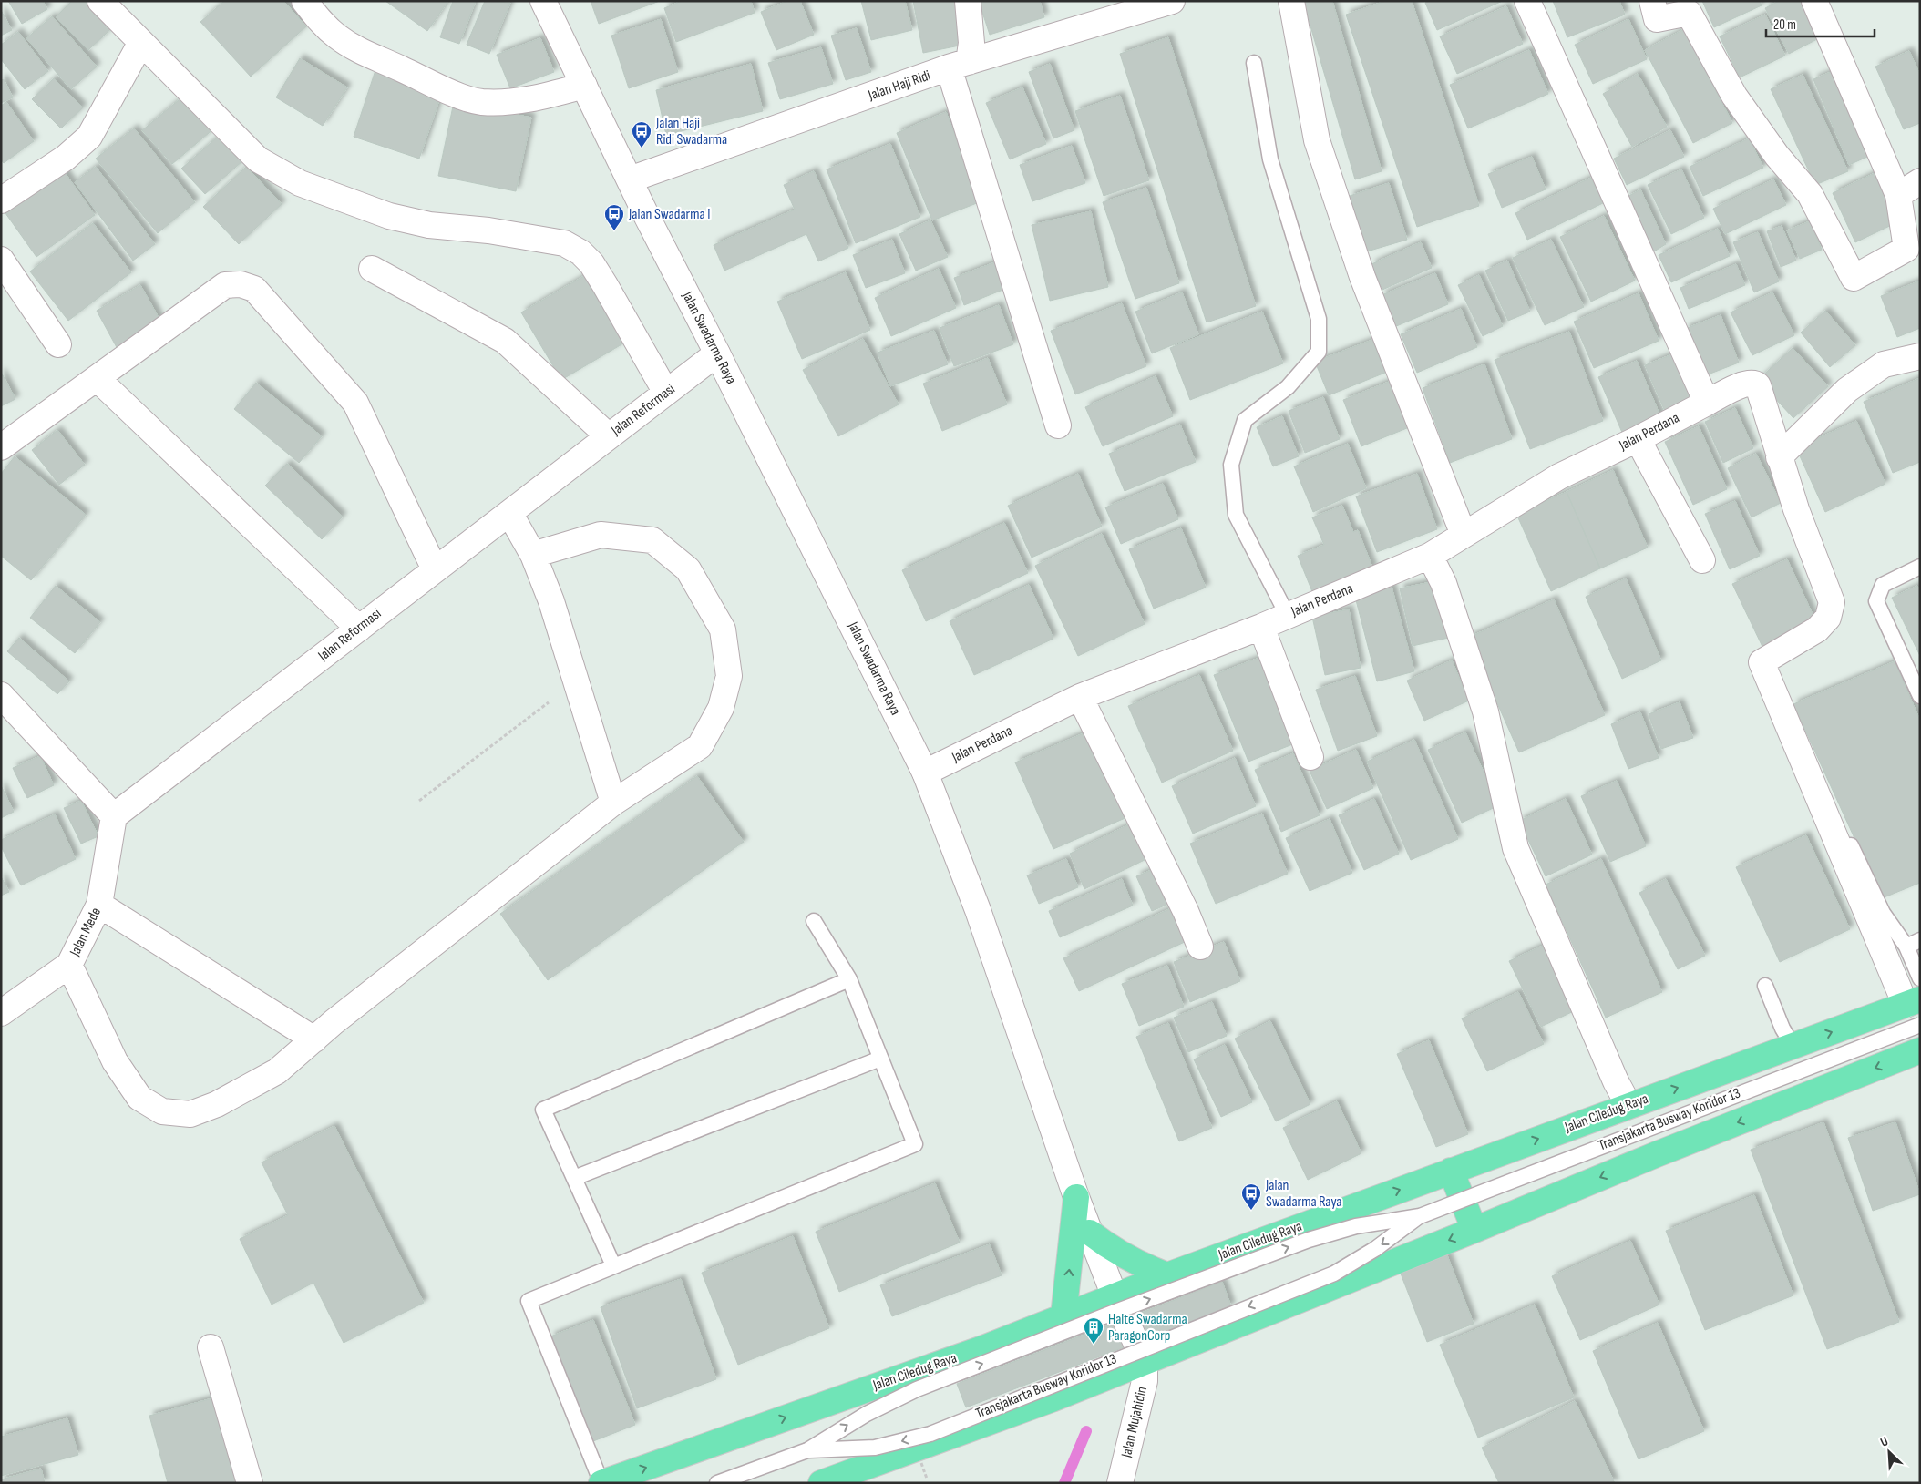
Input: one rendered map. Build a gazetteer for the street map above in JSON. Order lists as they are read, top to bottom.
{
  "streets": {
    "main road": ["Jalan Ciledug Raya"],
    "street": [
      "Jalan Haji Ridi",
      "Jalan Swadarma Raya",
      "Jalan Reformasi",
      "Jalan Perdana",
      "Jalan Mede",
      "Jalan Mujahidin"
    ],
    "lane": ["Transjakarta Busway Koridor 13"]
  },
  "crossings": [
    ["Jalan Haji Ridi", "Jalan Swadarma Raya"],
    ["Jalan Swadarma Raya", "Jalan Reformasi"],
    ["Jalan Swadarma Raya", "Jalan Perdana"],
    ["Jalan Swadarma Raya", "Jalan Ciledug Raya"],
    ["Jalan Swadarma Raya", "Jalan Mujahidin"],
    ["Jalan Reformasi", "Jalan Mede"]
  ],
  "places": {
    "bus stop": ["Jalan Haji Ridi Swadarma", "Jalan Swadarma I", "Jalan Swadarma Raya"],
    "building": ["Halte Swadarma ParagonCorp"]
  },
  "scale_bar": "20 m",
  "north": "top left"
}
